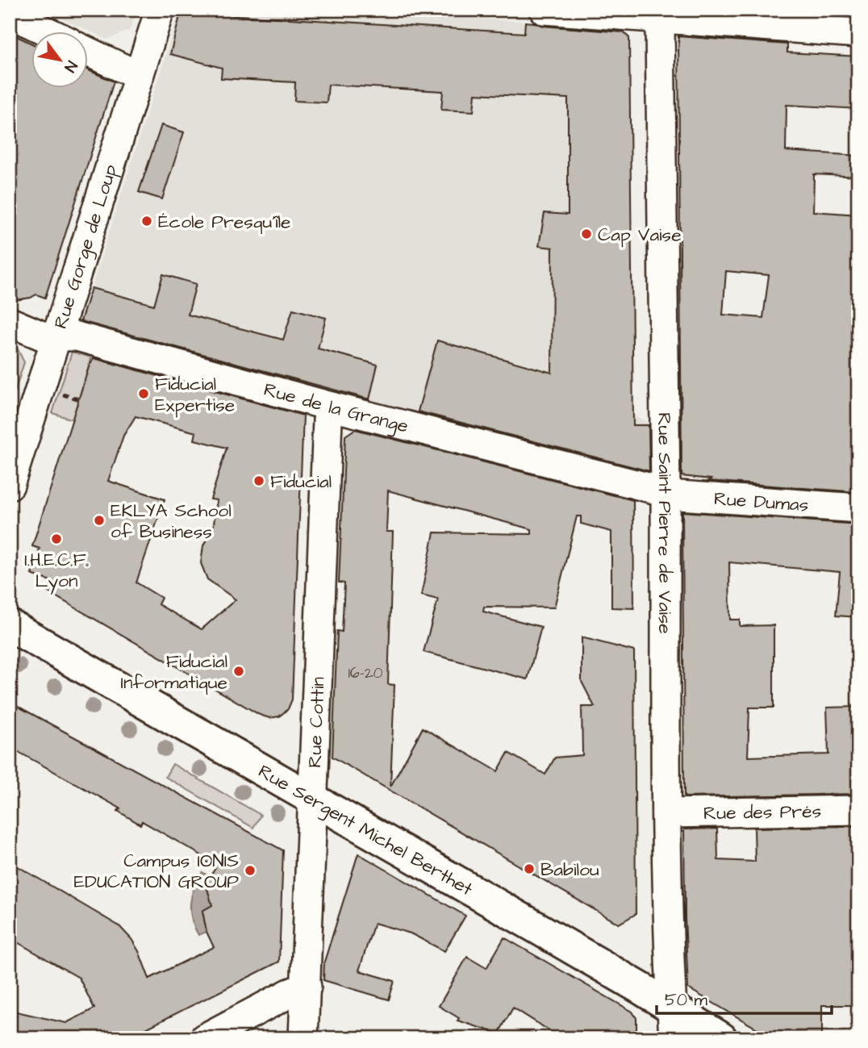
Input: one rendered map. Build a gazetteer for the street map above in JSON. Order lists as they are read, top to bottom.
{
  "streets": {
    "main road": ["Rue Sergent Michel Berthet"],
    "street": [
      "Rue Gorge de Loup",
      "Rue de la Grange",
      "Rue Dumas",
      "Rue Saint Pierre de Vaise",
      "Rue Cottin",
      "Rue des Prés"
    ]
  },
  "crossings": [
    ["Rue Gorge de Loup", "Rue de la Grange"],
    ["Rue de la Grange", "Rue Dumas"],
    ["Rue de la Grange", "Rue Saint Pierre de Vaise"],
    ["Rue de la Grange", "Rue Cottin"],
    ["Rue Dumas", "Rue Saint Pierre de Vaise"],
    ["Rue Saint Pierre de Vaise", "Rue des Prés"],
    ["Rue Saint Pierre de Vaise", "Rue Sergent Michel Berthet"],
    ["Rue Cottin", "Rue Sergent Michel Berthet"]
  ],
  "places": [
    "École Presqu'île",
    "Cap Vaise",
    "Fiducial Expertise",
    "Fiducial",
    "EKLYA School of Business",
    "I.H.E.C.F. Lyon",
    "Fiducial Informatique",
    "Babilou",
    "Campus IONIS EDUCATION GROUP"
  ],
  "house_numbers": ["16-20"],
  "scale_bar": "50 m",
  "north": "bottom right"
}
